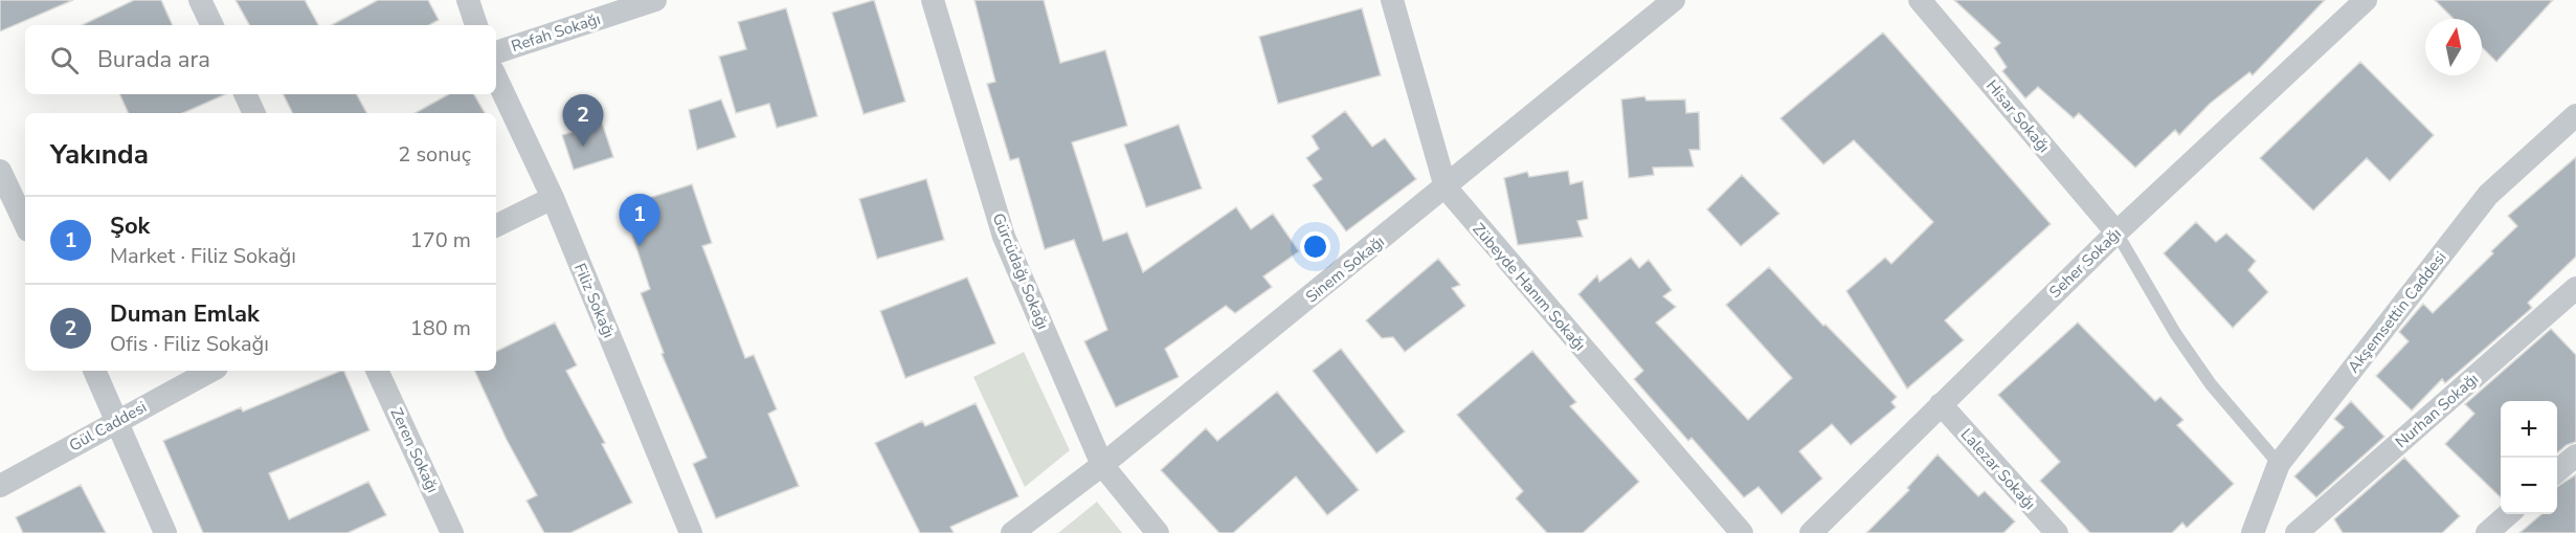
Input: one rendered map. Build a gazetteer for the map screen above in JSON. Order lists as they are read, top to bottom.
{
  "streets": {
    "street": [
      "Refah Sokağı",
      "Hisar Sokağı",
      "Seher Sokağı",
      "Sinem Sokağı",
      "Gürcüdağı Sokağı",
      "Zübeyde Hanım Sokağı",
      "Filiz Sokağı",
      "Akşemsettin Caddesi",
      "Nurhan Sokağı",
      "Gül Caddesi",
      "Zeren Sokağı",
      "Lalezar Sokağı"
    ]
  },
  "crossings": [
    ["Hisar Sokağı", "Seher Sokağı"],
    ["Seher Sokağı", "Lalezar Sokağı"],
    ["Sinem Sokağı", "Gürcüdağı Sokağı"],
    ["Sinem Sokağı", "Zübeyde Hanım Sokağı"]
  ],
  "north": "top",
  "page": {
    "search": "Burada ara",
    "pins": ["2", "1"],
    "heading": ["Yakında", "2 sonuç"],
    "list": [
      {
        "mark": "1",
        "name": "Şok",
        "note": "Market · Filiz Sokağı",
        "value": "170 m"
      },
      {
        "mark": "2",
        "name": "Duman Emlak",
        "note": "Ofis · Filiz Sokağı",
        "value": "180 m"
      }
    ],
    "map_buttons": ["+", "−"]
  }
}
